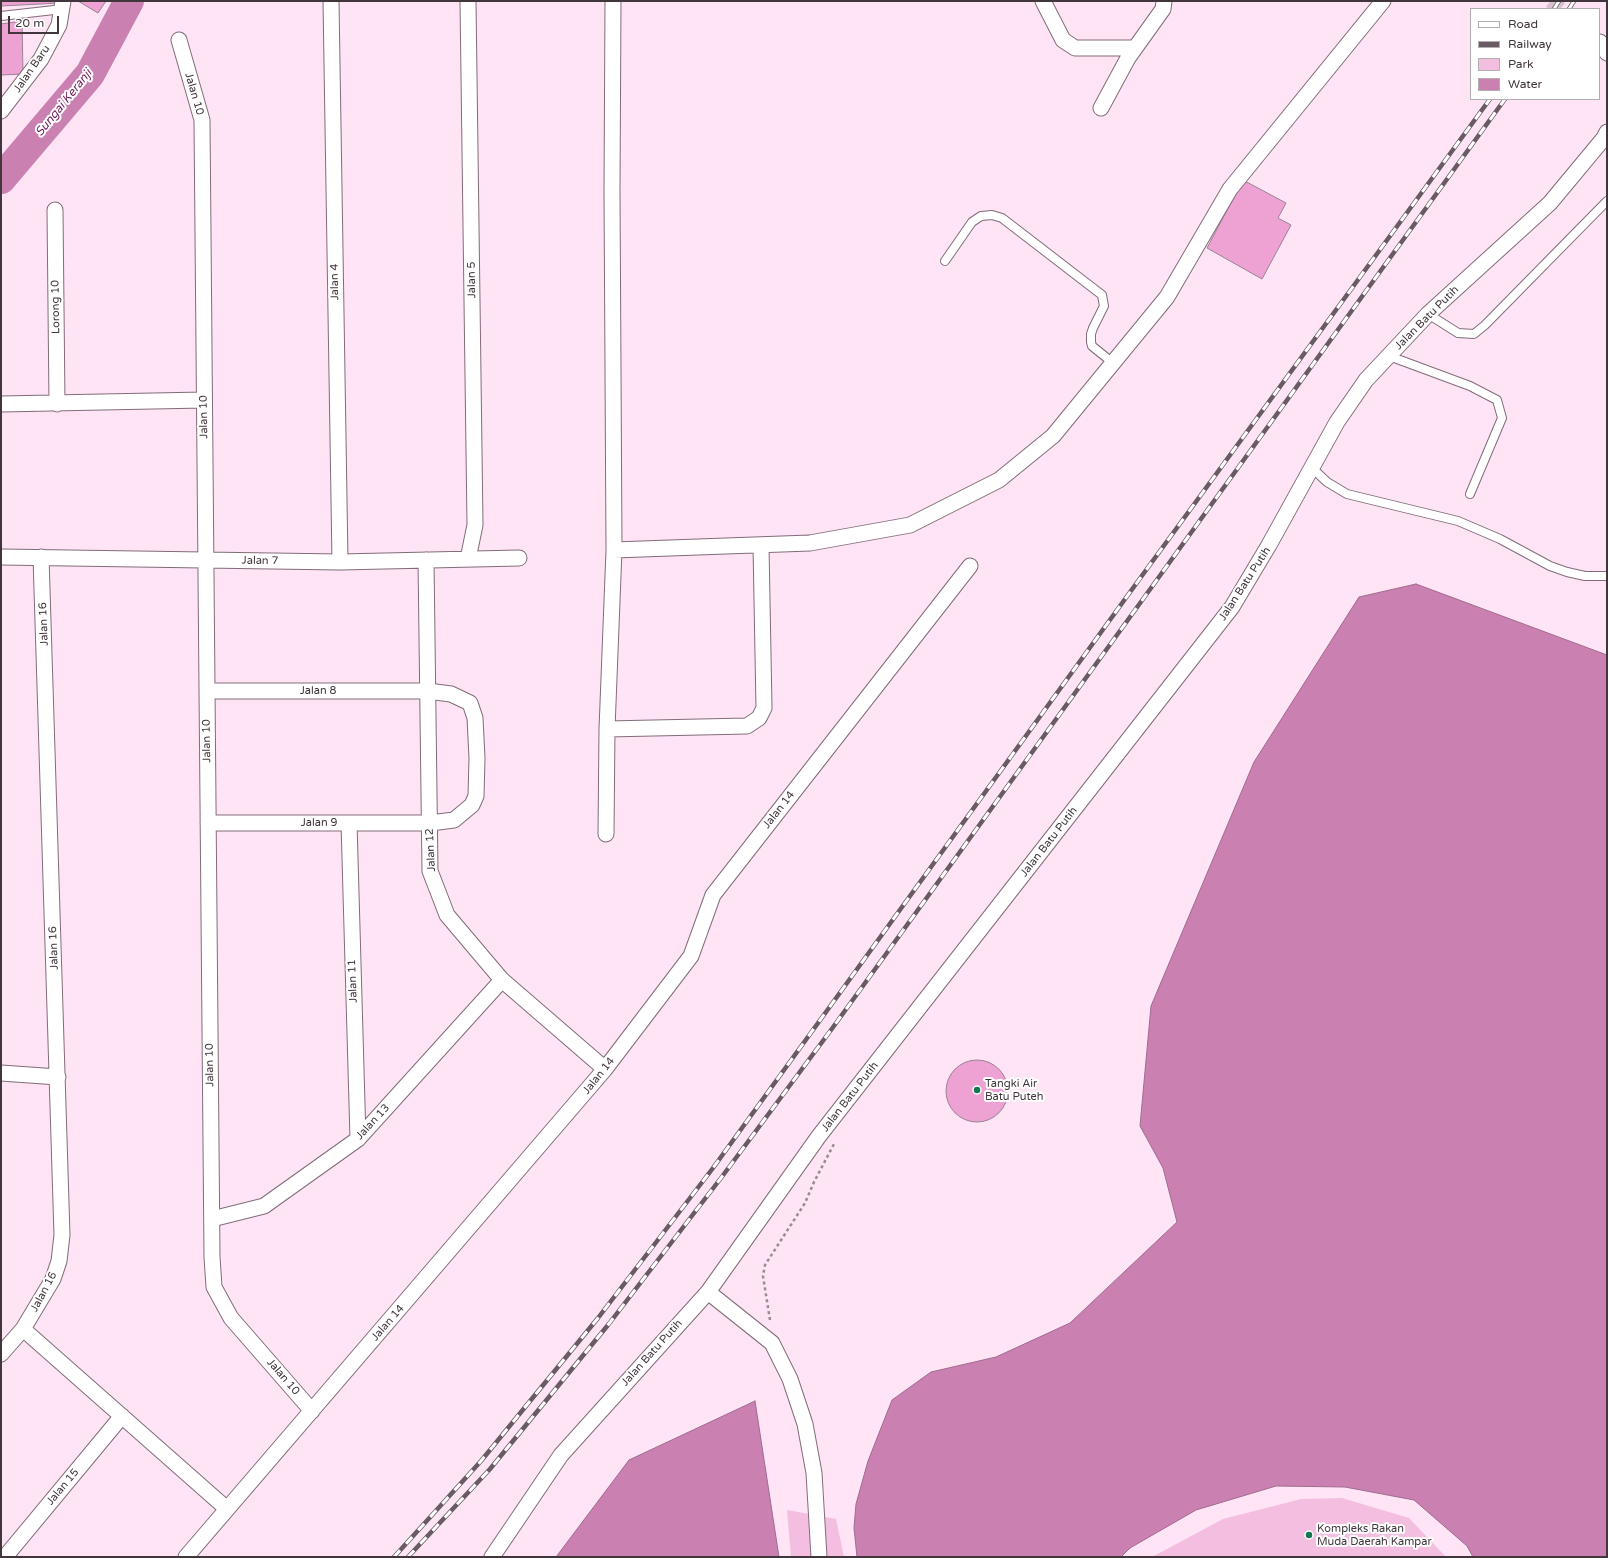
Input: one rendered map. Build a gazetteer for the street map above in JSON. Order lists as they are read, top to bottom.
{
  "streets": {
    "street": [
      "Jalan Baru",
      "Jalan 10",
      "Jalan 5",
      "Jalan 4",
      "Lorong 10",
      "Jalan Batu Putih",
      "Jalan 7",
      "Jalan 16",
      "Jalan 8",
      "Jalan 14",
      "Jalan 9",
      "Jalan 12",
      "Jalan 11",
      "Jalan 13",
      "Jalan 15"
    ]
  },
  "crossings": [
    ["Jalan 10", "Jalan 7"],
    ["Jalan 10", "Jalan 8"],
    ["Jalan 10", "Jalan 14"],
    ["Jalan 10", "Jalan 9"],
    ["Jalan 10", "Jalan 13"],
    ["Jalan 5", "Jalan 7"],
    ["Jalan 4", "Jalan 7"],
    ["Jalan 7", "Jalan 16"],
    ["Jalan 7", "Jalan 12"],
    ["Jalan 8", "Jalan 9"],
    ["Jalan 8", "Jalan 12"],
    ["Jalan 14", "Jalan 12"],
    ["Jalan 9", "Jalan 12"],
    ["Jalan 9", "Jalan 11"],
    ["Jalan 12", "Jalan 13"],
    ["Jalan 11", "Jalan 13"]
  ],
  "water": ["Sungai Keranji"],
  "places": ["Tangki Air Batu Puteh", "Kompleks Rakan Muda Daerah Kampar"],
  "legend": [
    "Road",
    "Railway",
    "Park",
    "Water"
  ],
  "scale_bar": "20 m"
}
